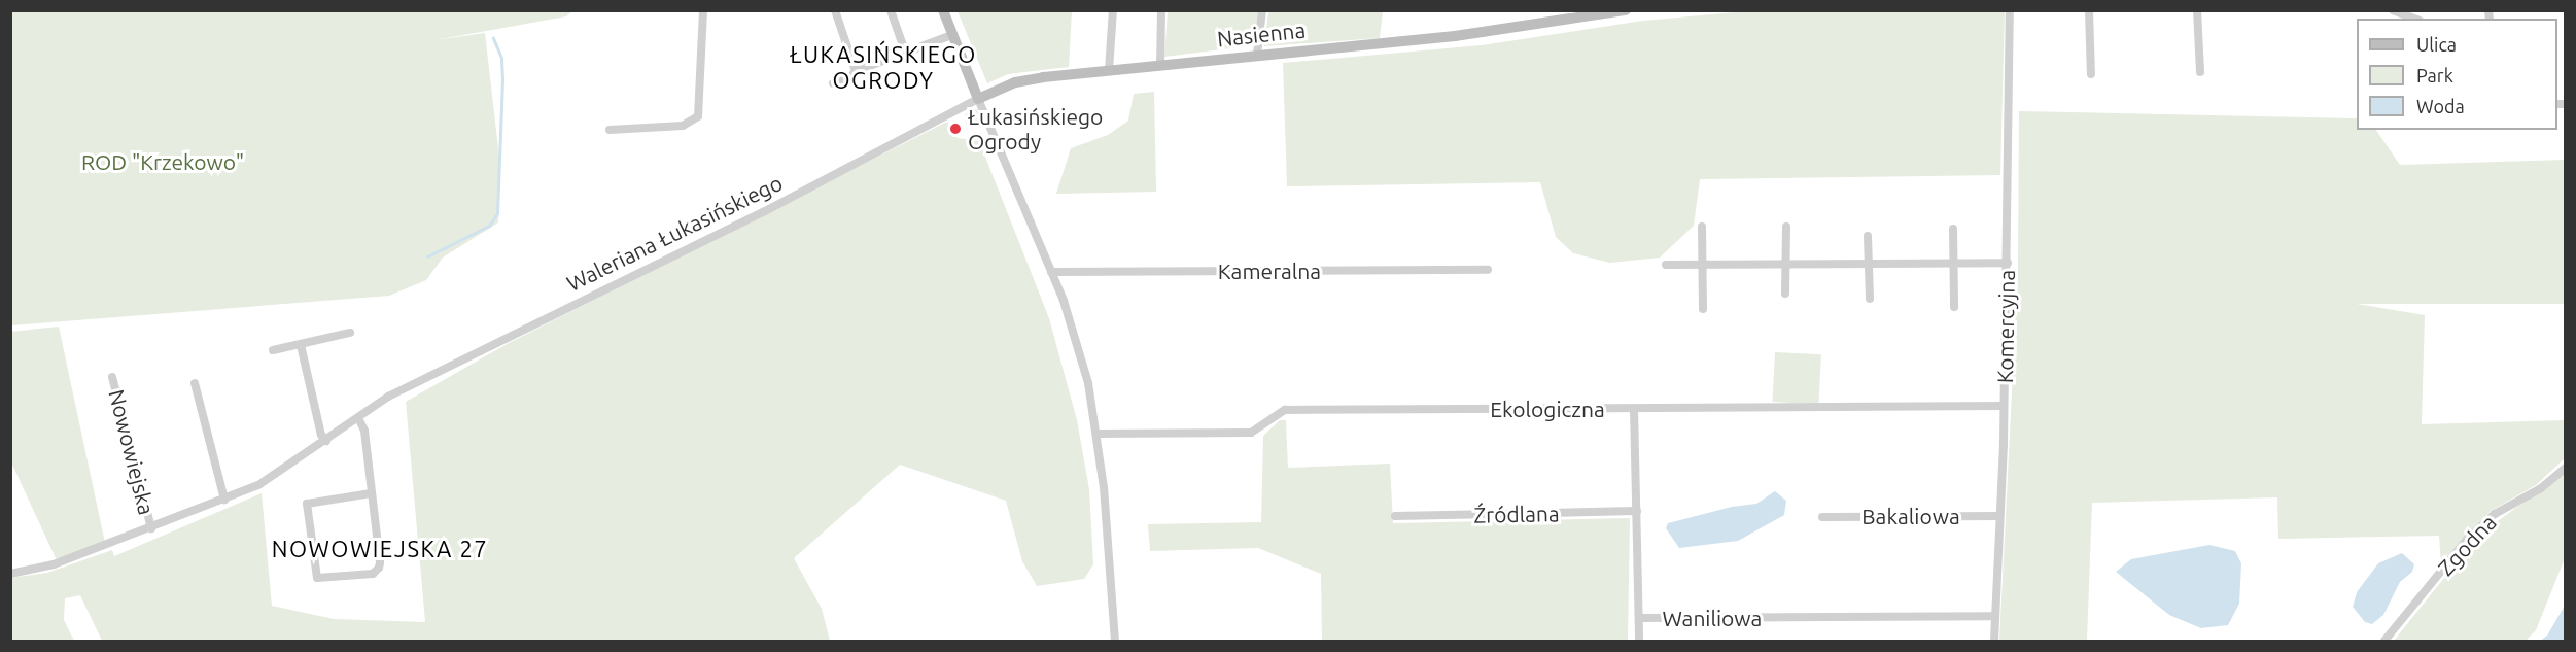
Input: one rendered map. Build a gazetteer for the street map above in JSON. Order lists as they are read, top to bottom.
{
  "streets": {
    "street": [
      "Nasienna",
      "Waleriana Łukasińskiego",
      "Kameralna",
      "Komercyjna",
      "Ekologiczna",
      "Nowowiejska",
      "Źródlana",
      "Bakaliowa",
      "Zgodna",
      "Waniliowa"
    ]
  },
  "crossings": [
    ["Nasienna", "Waleriana Łukasińskiego"],
    ["Waleriana Łukasińskiego", "Nowowiejska"],
    ["Komercyjna", "Ekologiczna"],
    ["Komercyjna", "Bakaliowa"],
    ["Komercyjna", "Waniliowa"],
    ["Ekologiczna", "Waniliowa"],
    ["Źródlana", "Waniliowa"]
  ],
  "districts": ["ŁUKASIŃSKIEGO OGRODY", "NOWOWIEJSKA 27"],
  "parks": ["ROD \"Krzekowo\""],
  "places": ["Łukasińskiego Ogrody"],
  "legend": ["Ulica", "Park", "Woda"]
}
